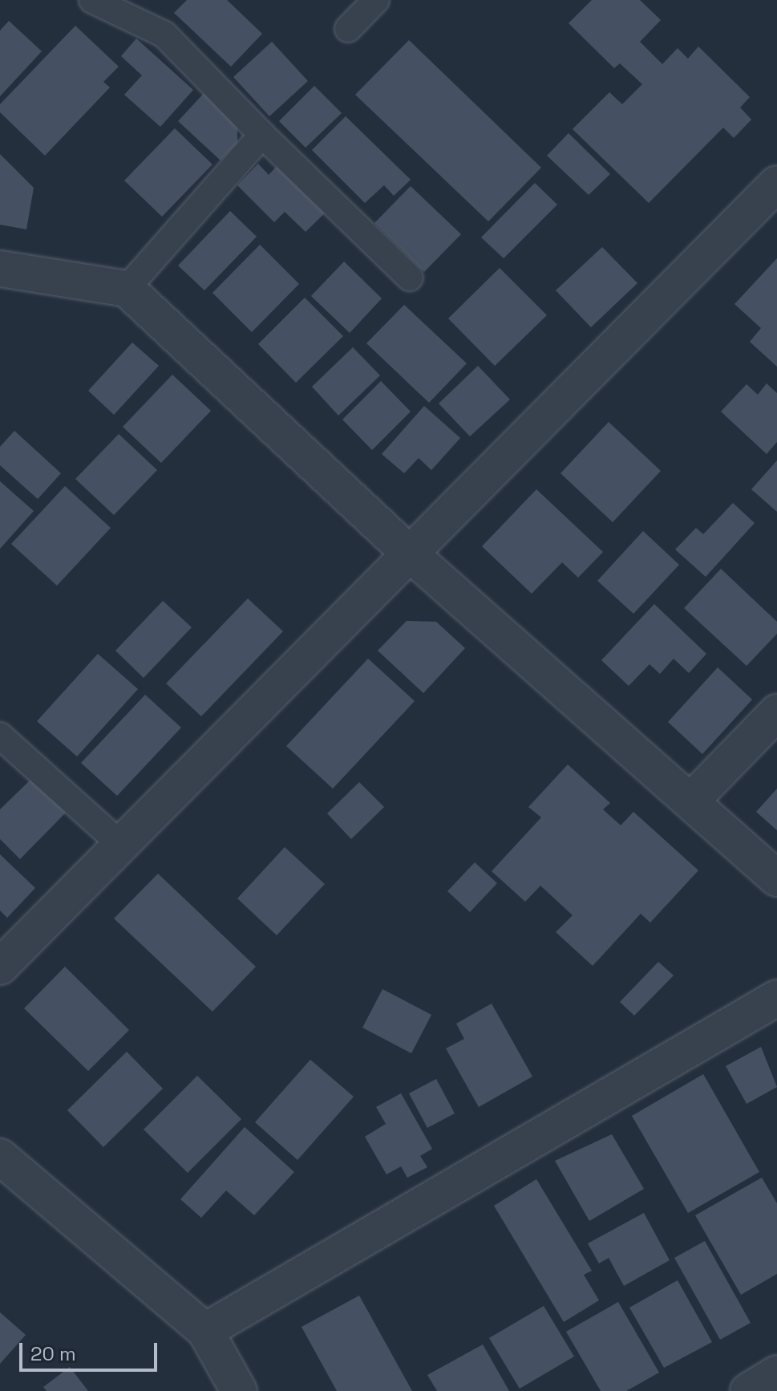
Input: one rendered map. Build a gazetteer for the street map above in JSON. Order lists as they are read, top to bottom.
{
  "scale_bar": "20 m"
}
